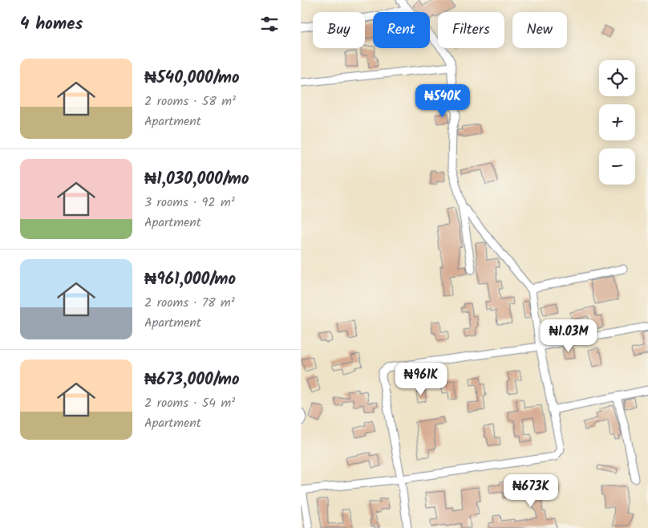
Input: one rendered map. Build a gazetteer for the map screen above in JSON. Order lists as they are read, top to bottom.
{
  "page": {
    "heading": "4 homes",
    "chip": [
      "Buy",
      "Rent",
      "Filters",
      "New"
    ],
    "list": [
      {
        "name": "₦540,000/mo",
        "note": "2 rooms · 58 m² · Apartment"
      },
      {
        "name": "₦1,030,000/mo",
        "note": "3 rooms · 92 m² · Apartment"
      },
      {
        "name": "₦961,000/mo",
        "note": "2 rooms · 78 m² · Apartment"
      },
      {
        "name": "₦673,000/mo",
        "note": "2 rooms · 54 m² · Apartment"
      }
    ],
    "map_buttons": ["+", "−"],
    "price": [
      "₦540K",
      "₦1.03M",
      "₦961K",
      "₦673K"
    ]
  }
}
